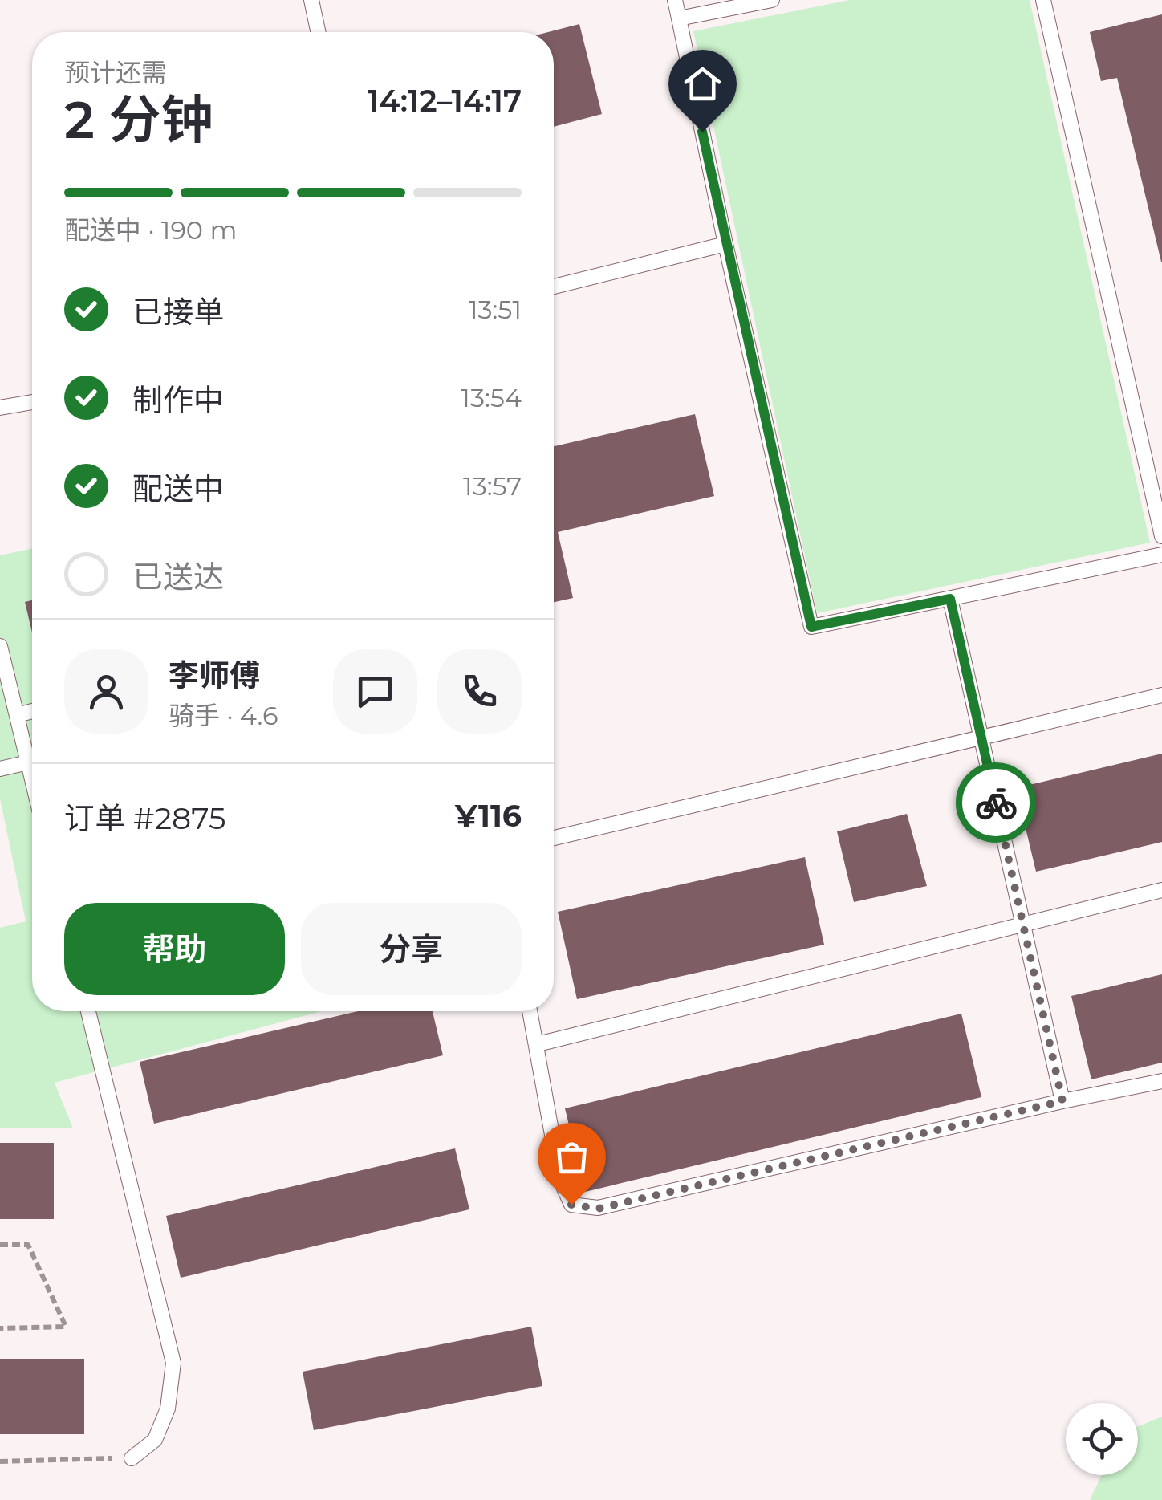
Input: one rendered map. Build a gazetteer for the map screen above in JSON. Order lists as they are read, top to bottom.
{
  "page": {
    "heading": ["2 分钟", "预计还需", "14:12–14:17"],
    "panel": [
      "李师傅",
      "骑手 · 4.6",
      "订单 #2875",
      "¥116"
    ],
    "bar": "配送中 · 190 m",
    "list": [
      ["已接单", "13:51"],
      ["制作中", "13:54"],
      ["配送中", "13:57"],
      "已送达"
    ],
    "buttons": ["帮助", "分享"]
  }
}
